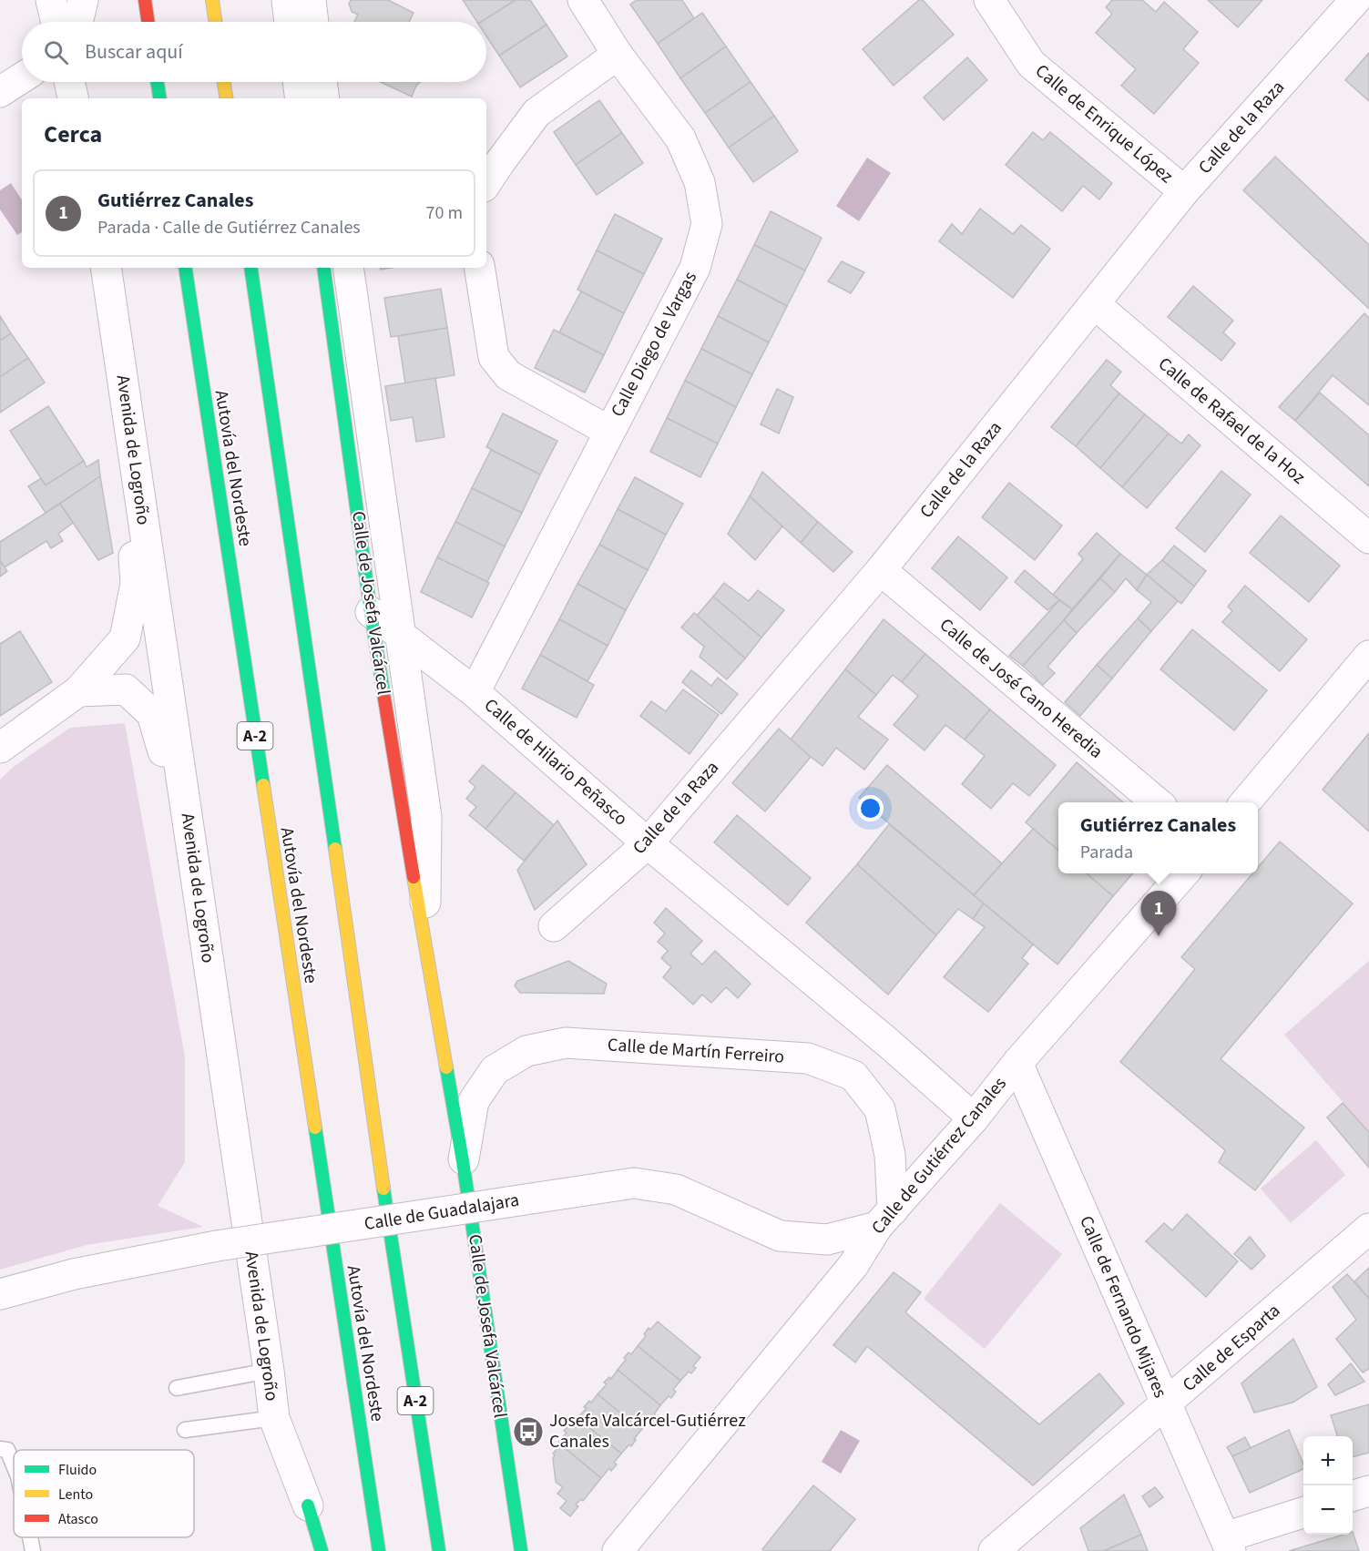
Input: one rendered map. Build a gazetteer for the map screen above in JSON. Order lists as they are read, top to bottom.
{
  "streets": {
    "main road": ["Autovía del Nordeste", "Calle de Josefa Valcárcel", "A-2"],
    "street": [
      "Calle de Enrique López",
      "Calle de la Raza",
      "Calle Diego de Vargas",
      "Calle de Rafael de la Hoz",
      "Avenida de Logroño",
      "Calle de José Cano Heredia",
      "Calle de Hilario Peñasco",
      "Calle de Martín Ferreiro",
      "Calle de Gutiérrez Canales",
      "Calle de Guadalajara",
      "Calle de Fernando Mijares",
      "Calle de Esparta"
    ]
  },
  "crossings": [
    ["Calle de Enrique López", "Calle de la Raza"],
    ["Calle de la Raza", "Calle de Rafael de la Hoz"],
    ["Calle de la Raza", "Calle de José Cano Heredia"],
    ["Calle de la Raza", "Calle de Hilario Peñasco"],
    ["Calle Diego de Vargas", "Calle de Hilario Peñasco"],
    ["Calle de Josefa Valcárcel", "Calle de Hilario Peñasco"],
    ["Calle de Josefa Valcárcel", "Calle de Martín Ferreiro"],
    ["Calle de Hilario Peñasco", "Calle de Gutiérrez Canales"],
    ["Calle de Martín Ferreiro", "Calle de Gutiérrez Canales"],
    ["Calle de Martín Ferreiro", "Calle de Guadalajara"],
    ["Calle de Gutiérrez Canales", "Calle de Guadalajara"],
    ["Calle de Gutiérrez Canales", "Calle de Fernando Mijares"],
    ["Calle de Fernando Mijares", "Calle de Esparta"]
  ],
  "places": {
    "bus stop": ["Josefa Valcárcel-Gutiérrez Canales"]
  },
  "legend": ["Fluido", "Lento", "Atasco"],
  "page": {
    "search": "Buscar aquí",
    "heading": "Cerca",
    "list": [
      {
        "mark": "1",
        "name": "Gutiérrez Canales",
        "note": "Parada · Calle de Gutiérrez Canales",
        "value": "70 m"
      }
    ],
    "popup": ["Gutiérrez Canales", "Parada"],
    "pins": "1",
    "map_buttons": ["+", "−"]
  }
}
